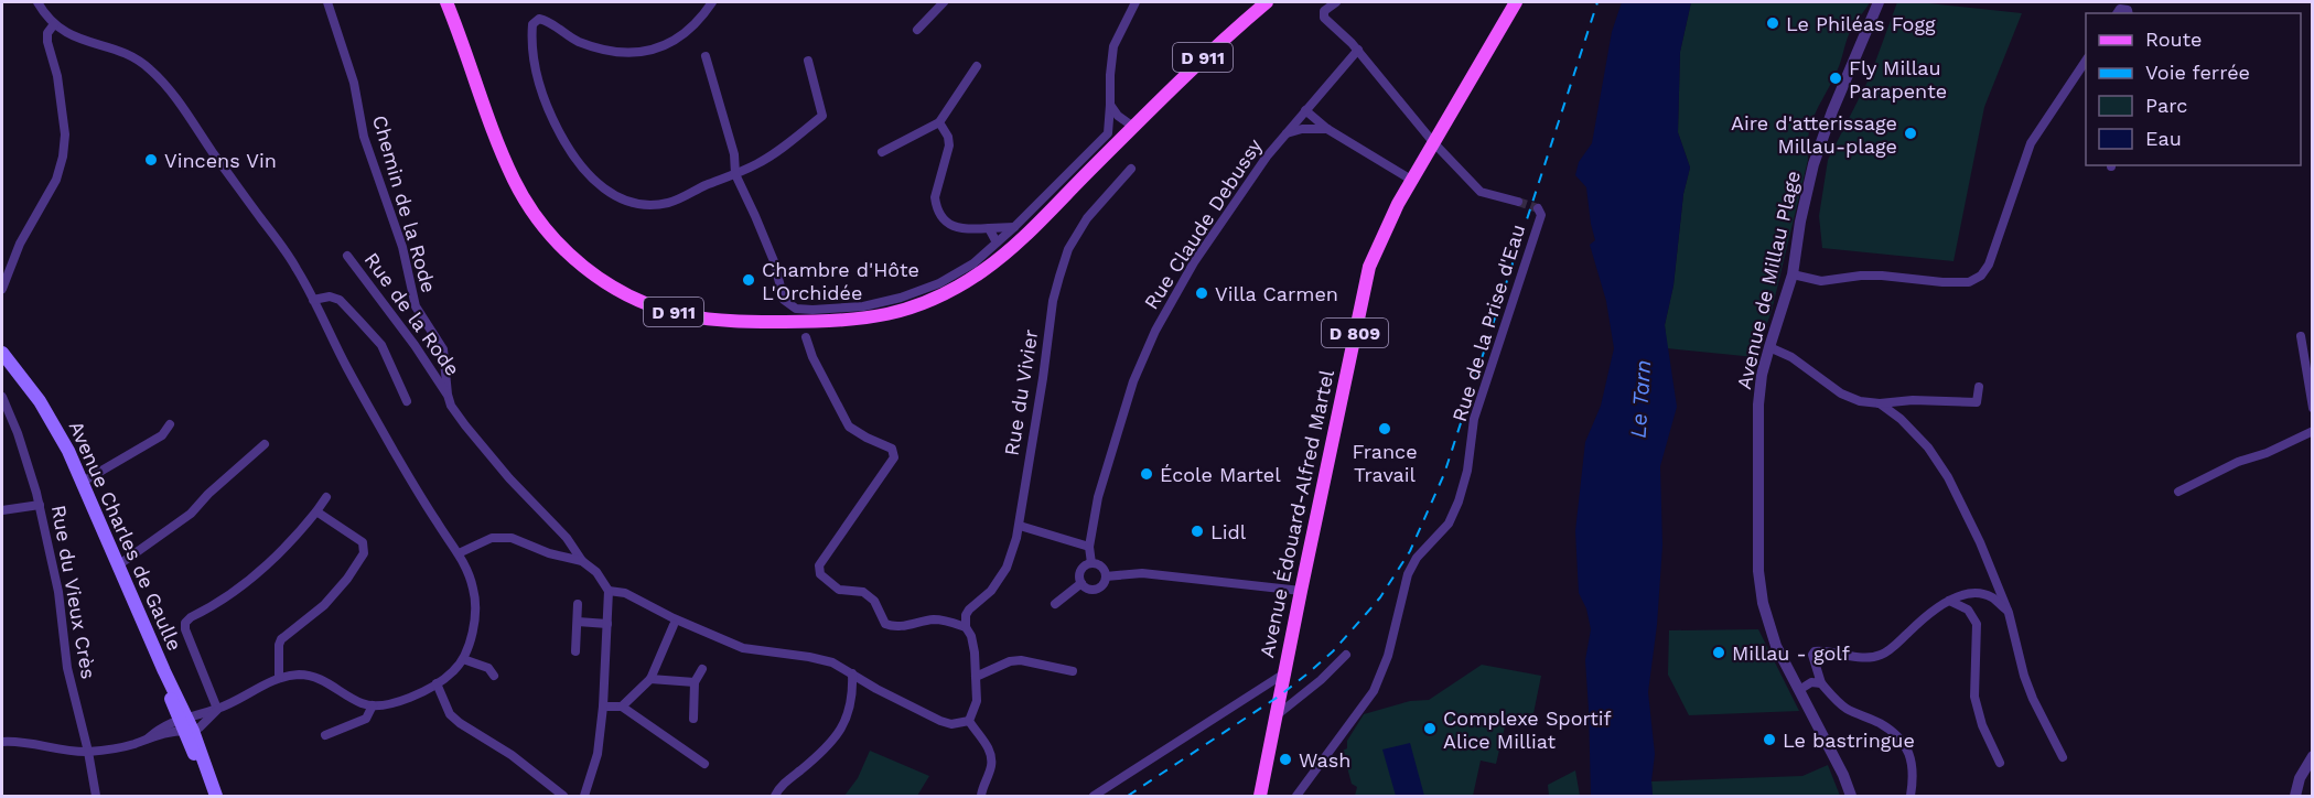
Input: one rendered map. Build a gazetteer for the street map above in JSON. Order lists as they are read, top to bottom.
{
  "streets": {
    "main road": [
      "D 911",
      "D 809",
      "Avenue Édouard-Alfred Martel",
      "Avenue Charles de Gaulle"
    ],
    "street": [
      "Chemin de la Rode",
      "Rue Claude Debussy",
      "Avenue de Millau Plage",
      "Rue de la Rode",
      "Rue de la Prise d'Eau",
      "Rue du Vivier",
      "Rue du Vieux Crès"
    ]
  },
  "crossings": [
    ["Chemin de la Rode", "Rue de la Rode"],
    ["D 809", "Avenue Édouard-Alfred Martel"]
  ],
  "water": ["Le Tarn"],
  "places": [
    "Le Philéas Fogg",
    "Fly Millau Parapente",
    "Aire d'atterissage Millau-plage",
    "Vincens Vin",
    "Chambre d'Hôte L'Orchidée",
    "Villa Carmen",
    "France Travail",
    "École Martel",
    "Lidl",
    "Millau - golf",
    "Complexe Sportif Alice Milliat",
    "Le bastringue",
    "Wash"
  ],
  "legend": [
    "Route",
    "Voie ferrée",
    "Parc",
    "Eau"
  ]
}
